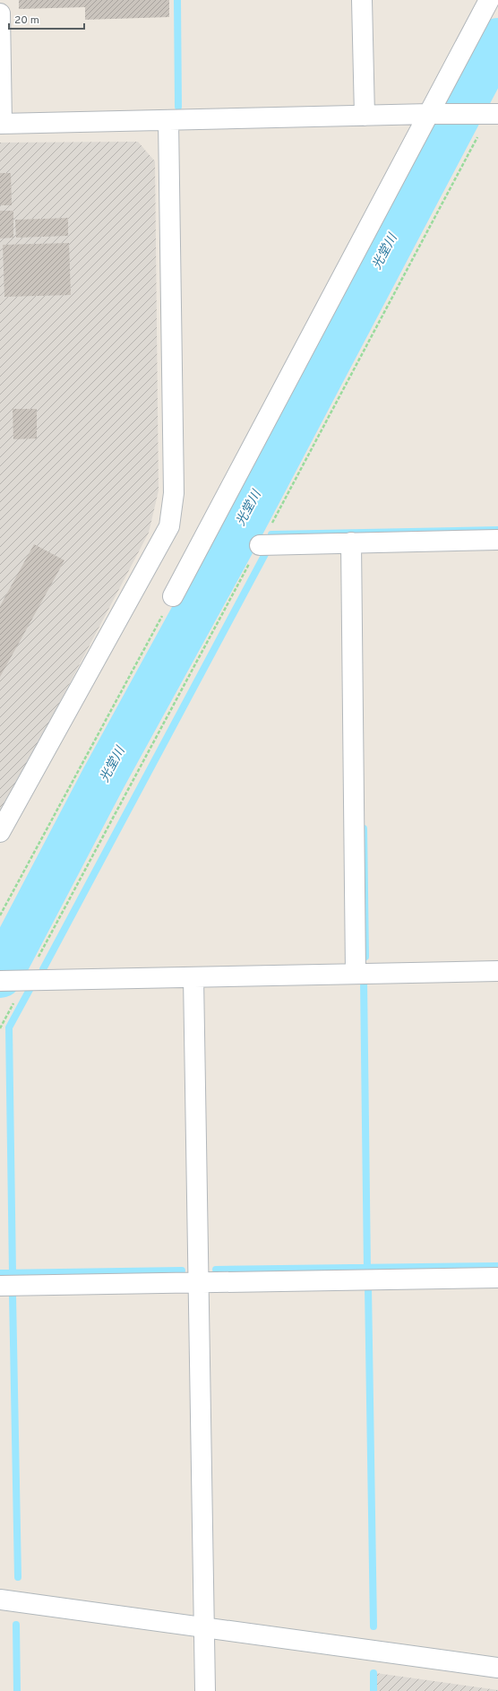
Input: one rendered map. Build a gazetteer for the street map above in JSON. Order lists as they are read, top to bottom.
{
  "water": ["光堂川"],
  "scale_bar": "20 m"
}
